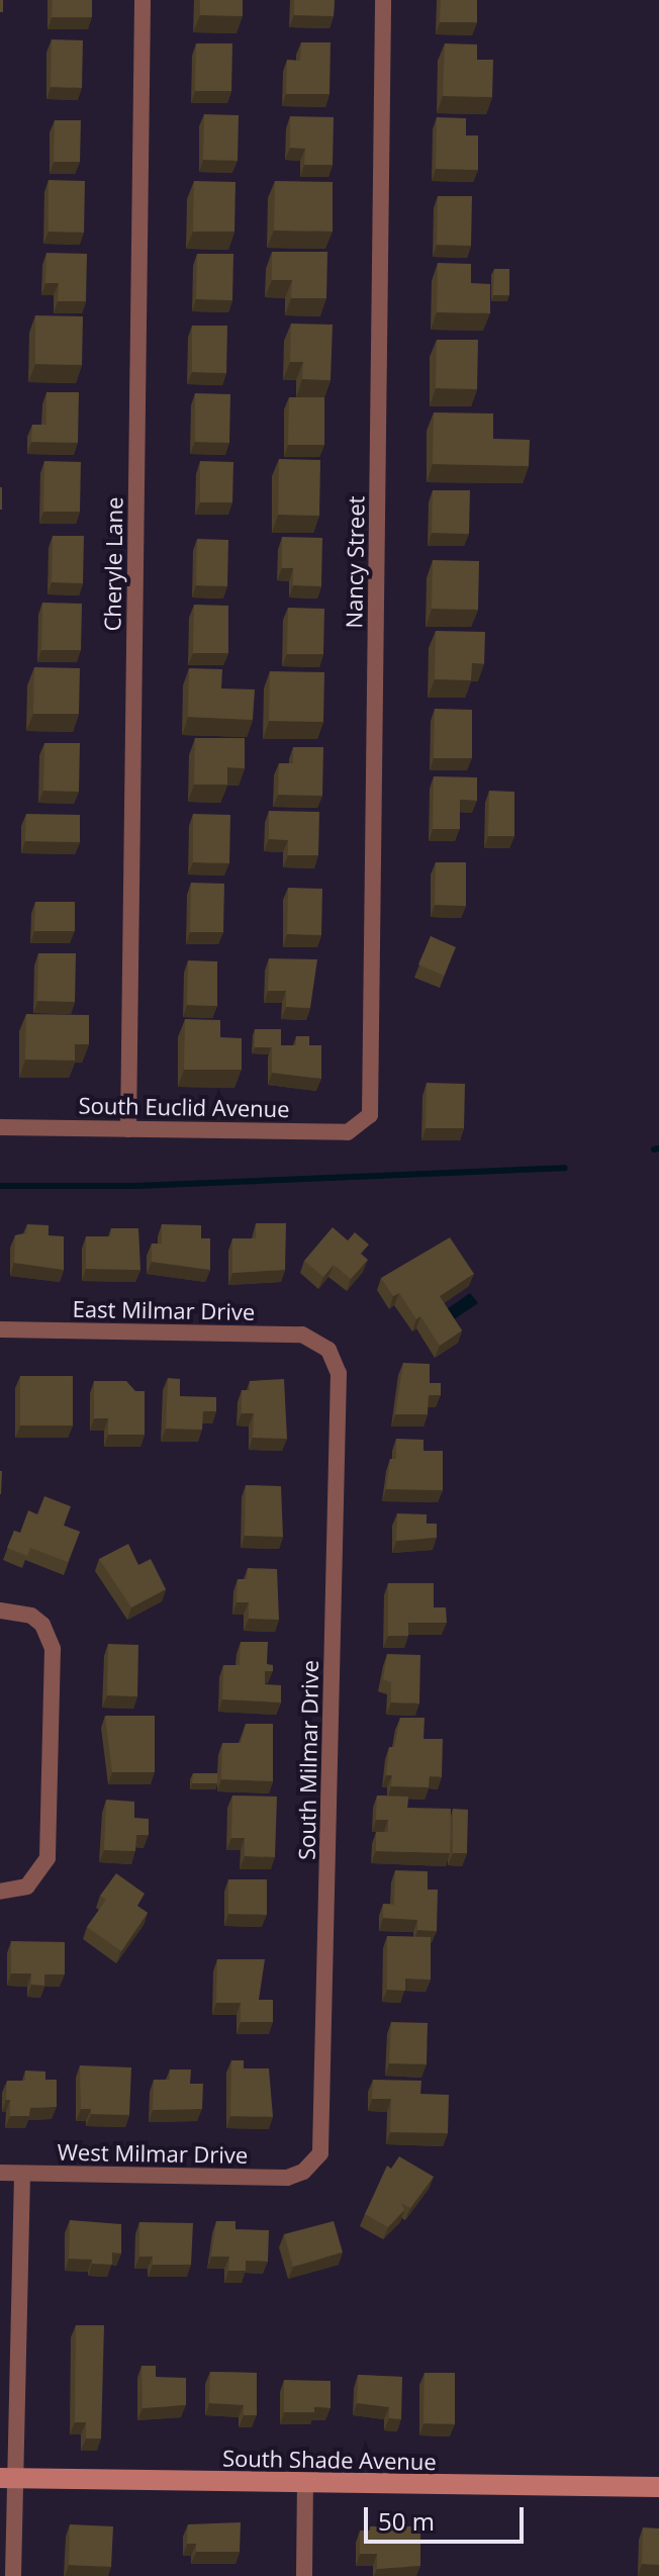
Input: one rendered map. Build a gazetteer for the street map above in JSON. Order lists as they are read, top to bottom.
{
  "streets": {
    "street": [
      "Nancy Street",
      "Cheryle Lane",
      "South Euclid Avenue",
      "East Milmar Drive",
      "South Milmar Drive",
      "West Milmar Drive",
      "South Shade Avenue"
    ]
  },
  "crossings": [
    ["Nancy Street", "South Euclid Avenue"],
    ["Cheryle Lane", "South Euclid Avenue"],
    ["East Milmar Drive", "South Milmar Drive"],
    ["South Milmar Drive", "West Milmar Drive"]
  ],
  "scale_bar": "50 m"
}
